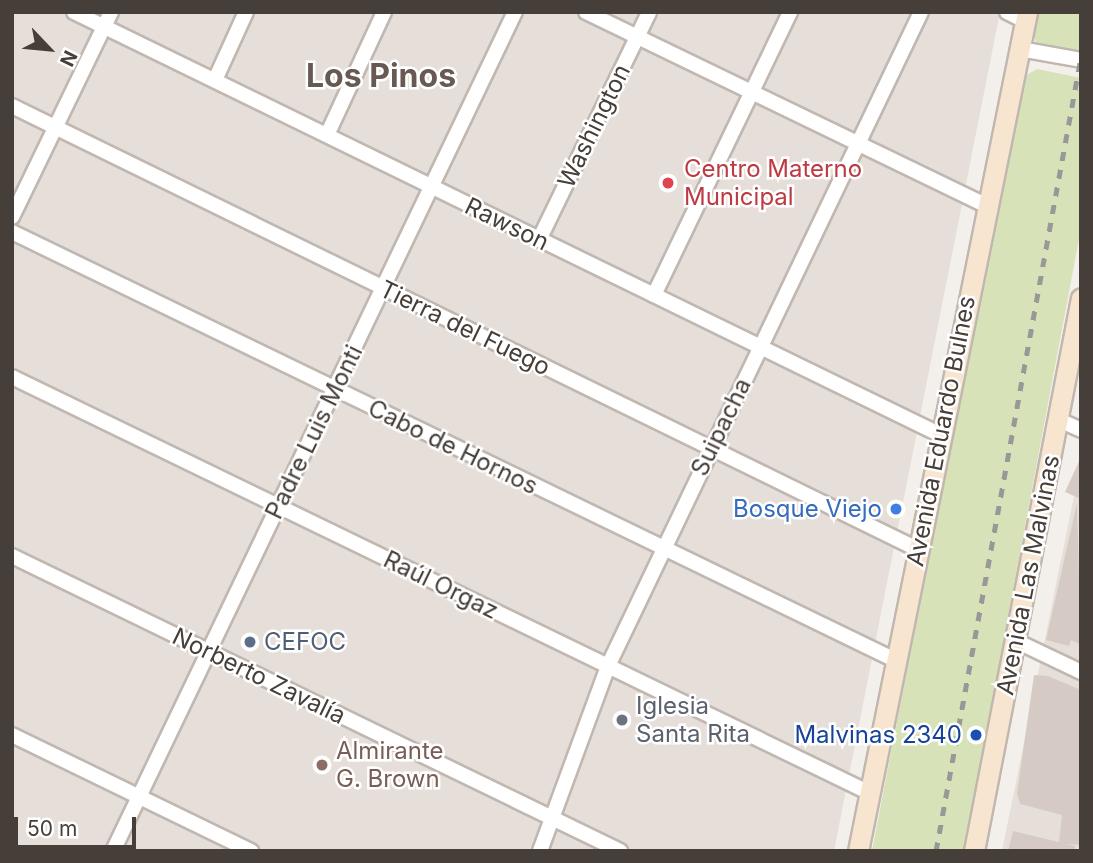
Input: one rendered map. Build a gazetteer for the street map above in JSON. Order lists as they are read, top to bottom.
{
  "streets": {
    "main road": ["Avenida Eduardo Bulnes", "Avenida Las Malvinas"],
    "street": [
      "Washington",
      "Rawson",
      "Tierra del Fuego",
      "Suipacha",
      "Padre Luis Monti",
      "Cabo de Hornos",
      "Raúl Orgaz",
      "Norberto Zavalía"
    ]
  },
  "crossings": [
    ["Washington", "Rawson"],
    ["Rawson", "Suipacha"],
    ["Rawson", "Avenida Eduardo Bulnes"],
    ["Rawson", "Padre Luis Monti"],
    ["Tierra del Fuego", "Suipacha"],
    ["Tierra del Fuego", "Avenida Eduardo Bulnes"],
    ["Tierra del Fuego", "Padre Luis Monti"],
    ["Suipacha", "Cabo de Hornos"],
    ["Suipacha", "Raúl Orgaz"],
    ["Suipacha", "Norberto Zavalía"],
    ["Avenida Eduardo Bulnes", "Cabo de Hornos"],
    ["Avenida Eduardo Bulnes", "Raúl Orgaz"],
    ["Padre Luis Monti", "Cabo de Hornos"],
    ["Padre Luis Monti", "Raúl Orgaz"],
    ["Padre Luis Monti", "Norberto Zavalía"]
  ],
  "districts": ["Los Pinos"],
  "places": [
    "Centro Materno Municipal",
    "Bosque Viejo",
    "CEFOC",
    "Iglesia Santa Rita",
    "Malvinas 2340",
    "Almirante G. Brown"
  ],
  "scale_bar": "50 m",
  "north": "bottom right"
}
